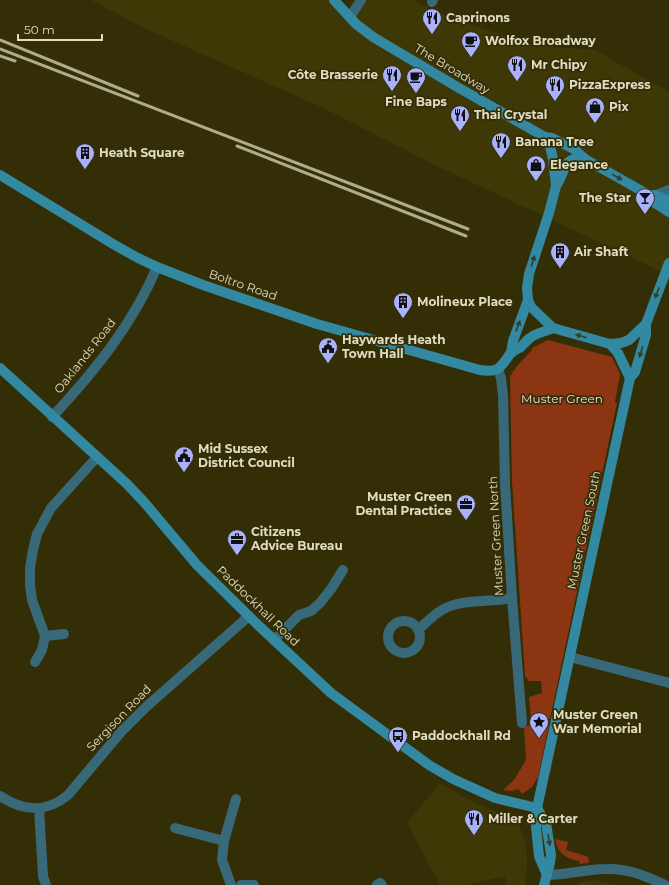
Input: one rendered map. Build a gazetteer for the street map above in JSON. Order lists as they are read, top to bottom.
{
  "streets": {
    "main road": [
      "The Broadway",
      "Boltro Road",
      "Muster Green South",
      "Paddockhall Road"
    ],
    "street": ["Oaklands Road", "Muster Green North", "Sergison Road"]
  },
  "crossings": [
    ["Boltro Road", "Oaklands Road"],
    ["Boltro Road", "Muster Green North"],
    ["Oaklands Road", "Paddockhall Road"],
    ["Muster Green South", "Paddockhall Road"],
    ["Paddockhall Road", "Sergison Road"]
  ],
  "parks": ["Muster Green"],
  "places": {
    "restaurant": [
      "Caprinons",
      "Mr Chipy",
      "Côte Brasserie",
      "PizzaExpress",
      "Thai Crystal",
      "Banana Tree",
      "Miller & Carter"
    ],
    "cafe": ["Wolfox Broadway", "Fine Baps"],
    "shop": ["Pix", "Elegance"],
    "building": ["Heath Square", "Air Shaft", "Molineux Place"],
    "bar": ["The Star"],
    "public building": ["Haywards Heath Town Hall", "Mid Sussex District Council"],
    "office": ["Muster Green Dental Practice", "Citizens Advice Bureau"],
    "place": ["Muster Green War Memorial"],
    "bus stop": ["Paddockhall Rd"]
  },
  "scale_bar": "50 m"
}
